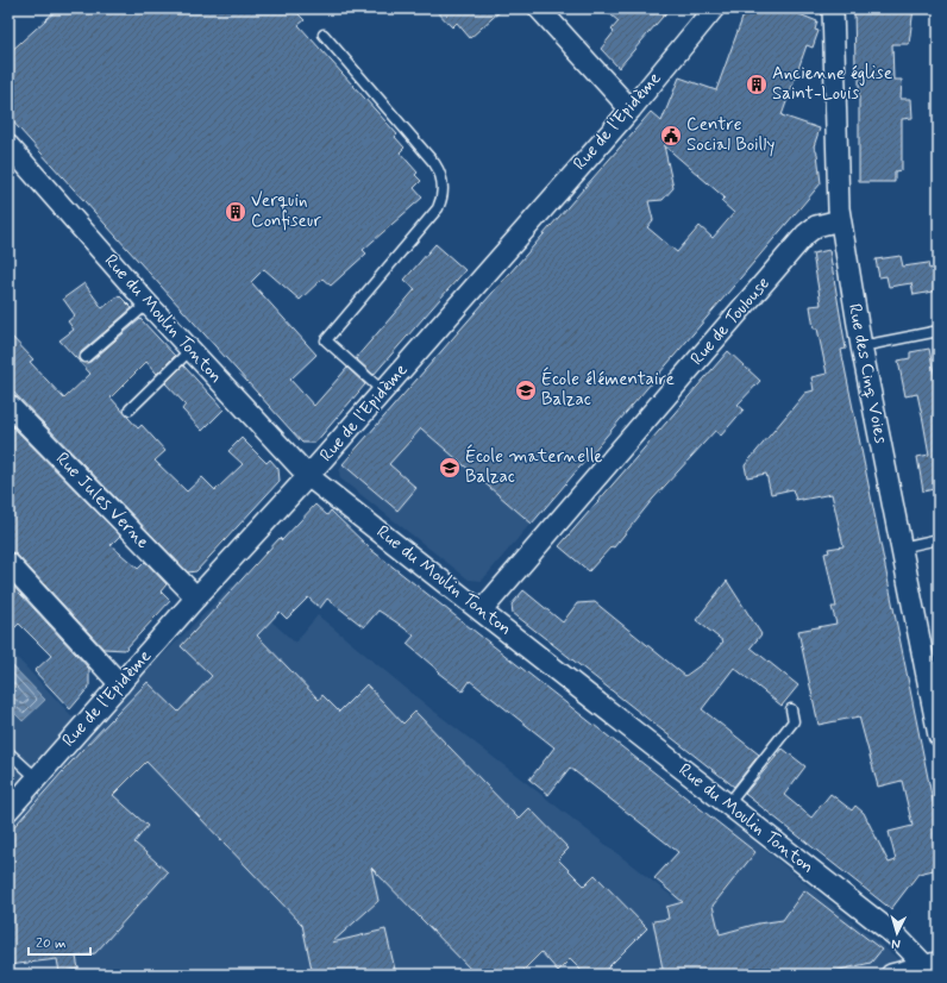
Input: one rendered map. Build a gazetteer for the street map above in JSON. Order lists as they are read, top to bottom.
{
  "streets": {
    "street": [
      "Rue de l'Epidème",
      "Rue du Moulin Tonton",
      "Rue de Toulouse",
      "Rue des Cinq Voies",
      "Rue Jules Verne"
    ]
  },
  "crossings": [
    ["Rue de l'Epidème", "Rue du Moulin Tonton"],
    ["Rue de l'Epidème", "Rue Jules Verne"],
    ["Rue du Moulin Tonton", "Rue de Toulouse"],
    ["Rue de Toulouse", "Rue des Cinq Voies"]
  ],
  "places": {
    "building": ["Ancienne église Saint-Louis", "Verquin Confiseur"],
    "public building": ["Centre Social Boilly"],
    "school or university": ["École élémentaire Balzac", "École maternelle Balzac"]
  },
  "scale_bar": "20 m",
  "north": "bottom"
}
